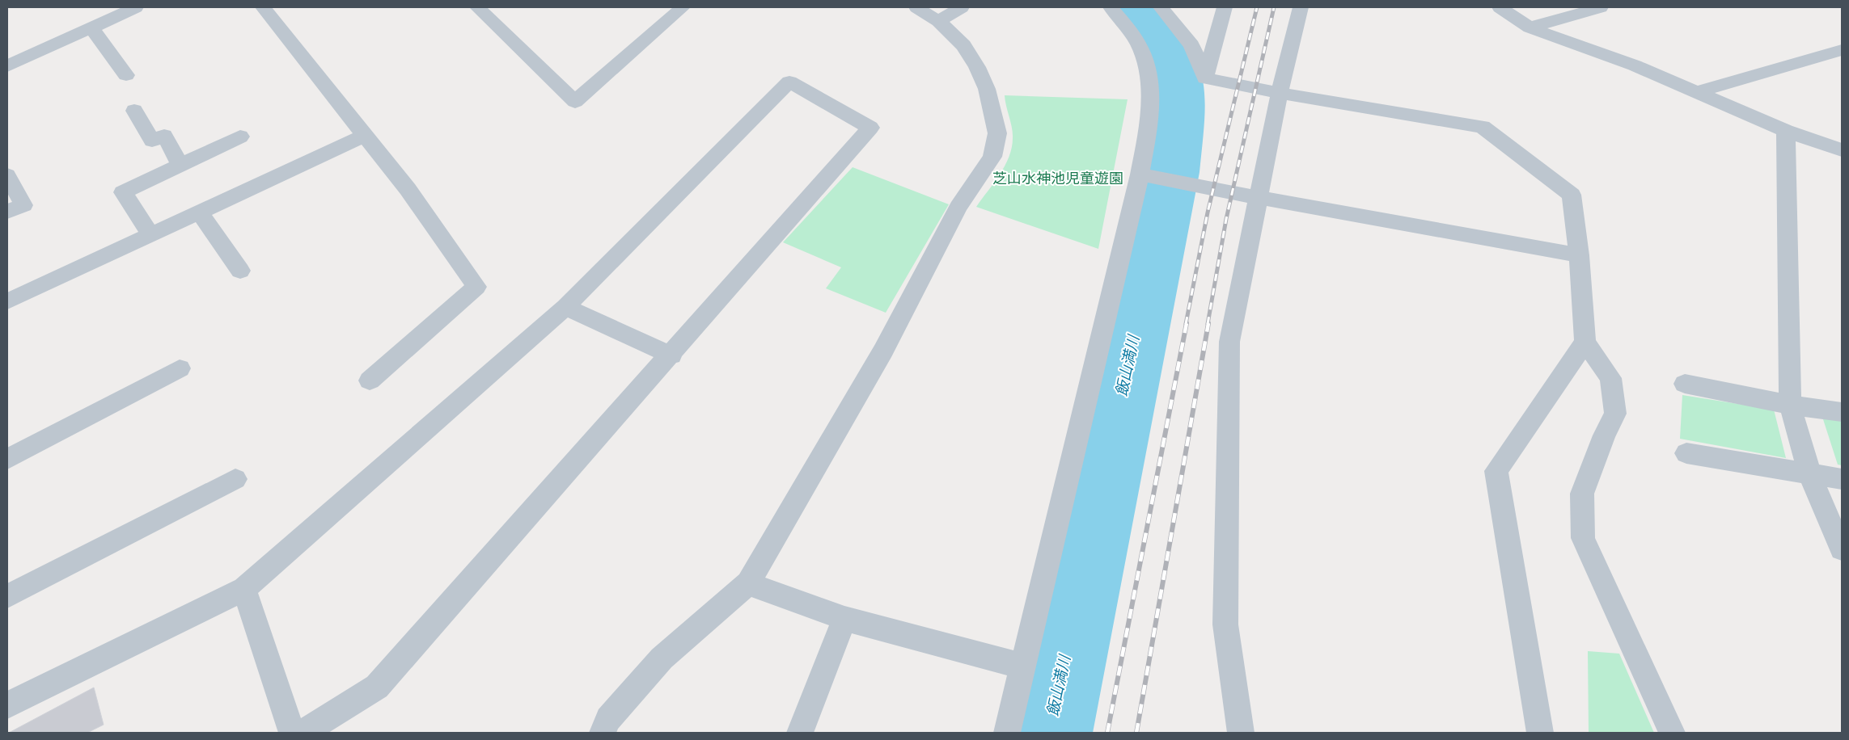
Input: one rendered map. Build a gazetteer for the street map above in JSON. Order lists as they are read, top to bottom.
{
  "water": ["飯山満川"],
  "parks": ["芝山水神池児童遊園"]
}
